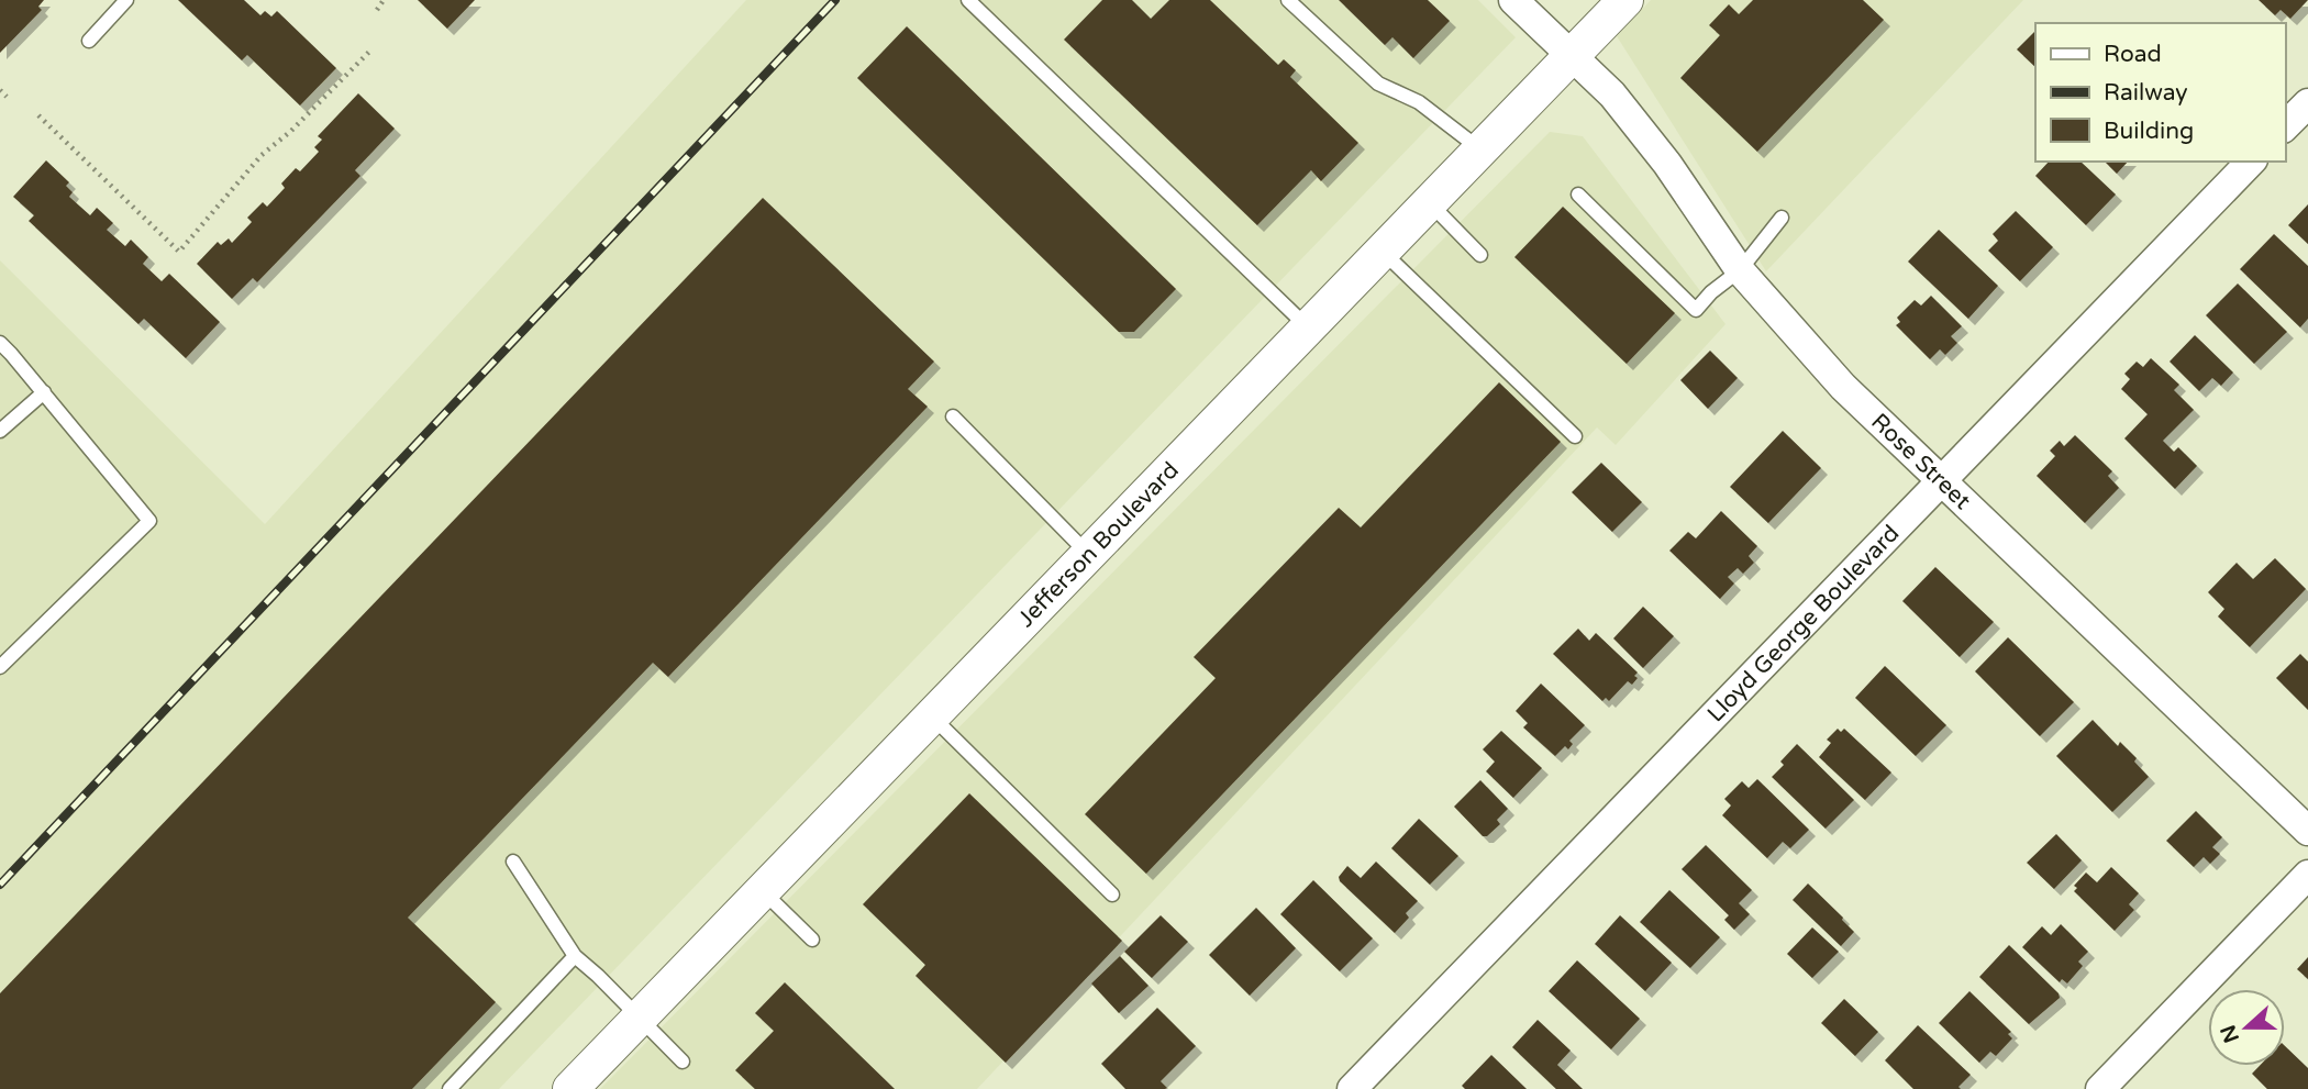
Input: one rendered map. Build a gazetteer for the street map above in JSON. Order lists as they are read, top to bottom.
{
  "streets": {
    "street": ["Rose Street", "Jefferson Boulevard", "Lloyd George Boulevard"]
  },
  "crossings": [
    ["Rose Street", "Jefferson Boulevard"],
    ["Rose Street", "Lloyd George Boulevard"]
  ],
  "legend": ["Road", "Railway", "Building"],
  "north": "left"
}
